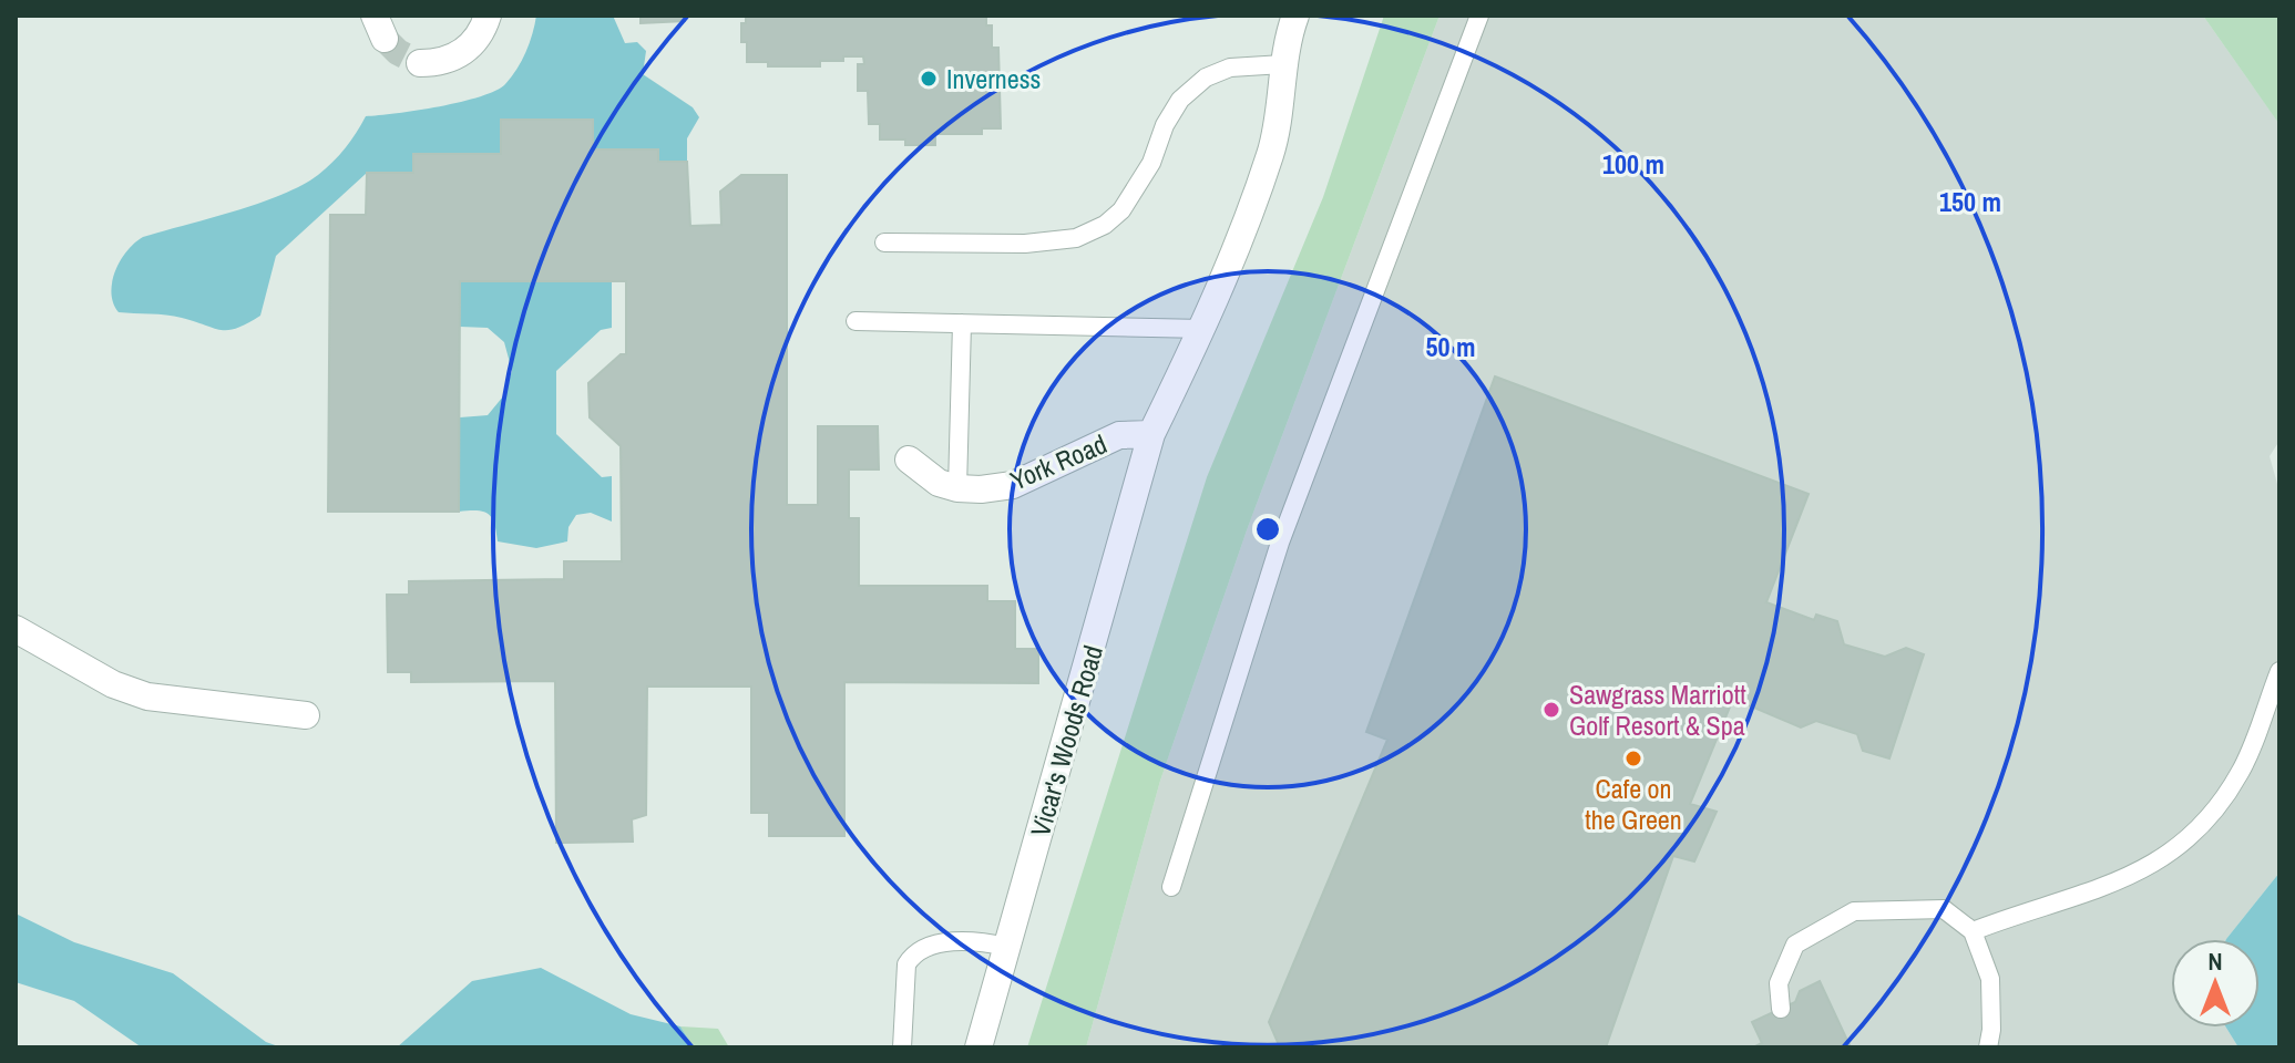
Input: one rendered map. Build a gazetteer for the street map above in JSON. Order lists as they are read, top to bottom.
{
  "streets": {
    "street": ["York Road", "Vicar's Woods Road"]
  },
  "crossings": [
    ["York Road", "Vicar's Woods Road"]
  ],
  "places": ["Inverness", "Sawgrass Marriott Golf Resort & Spa", "Cafe on the Green"],
  "north": "top",
  "rings": ["100 m", "150 m", "50 m"]
}
